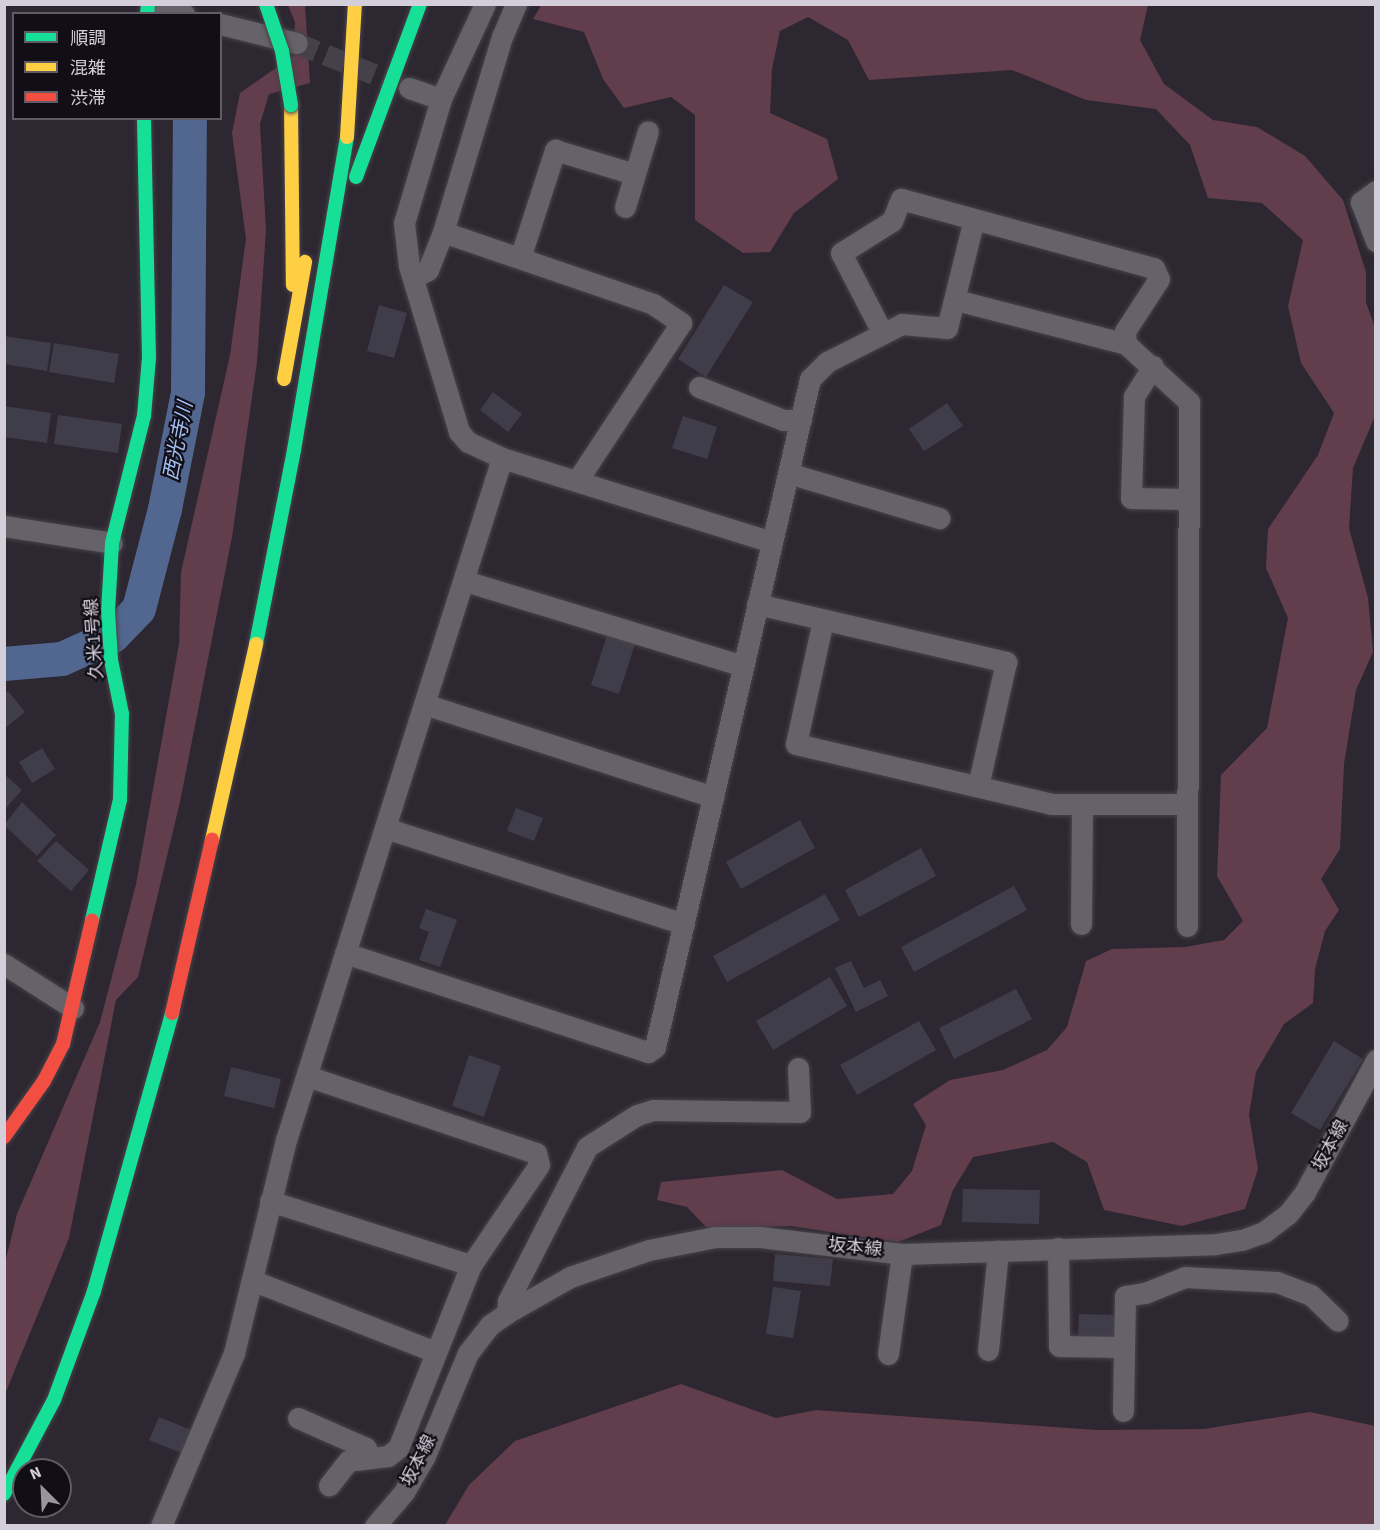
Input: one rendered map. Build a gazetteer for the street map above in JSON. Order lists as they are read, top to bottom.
{
  "streets": {
    "main road": ["久米1号線"],
    "street": ["坂本線"]
  },
  "water": ["西光寺川"],
  "legend": ["順調", "混雑", "渋滞"],
  "north": "top left"
}
